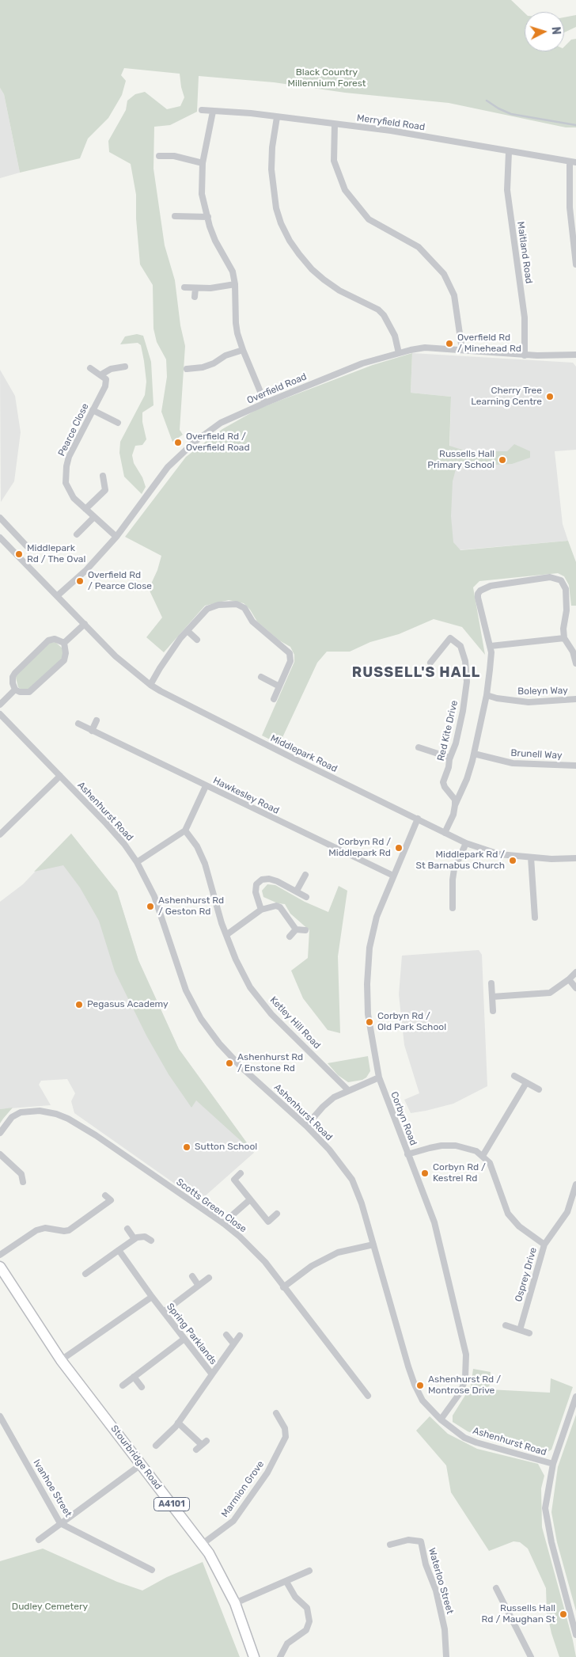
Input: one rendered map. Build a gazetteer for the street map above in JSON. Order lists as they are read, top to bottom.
{
  "streets": {
    "main road": ["Stourbridge Road", "A4101"],
    "street": [
      "Merryfield Road",
      "Maitland Road",
      "Overfield Road",
      "Pearce Close",
      "Boleyn Way",
      "Red Kite Drive",
      "Middlepark Road",
      "Brunell Way",
      "Hawkesley Road",
      "Ashenhurst Road",
      "Ketley Hill Road",
      "Corbyn Road",
      "Scotts Green Close",
      "Osprey Drive",
      "Spring Parklands",
      "Ivanhoe Street",
      "Marmion Grove",
      "Waterloo Street"
    ]
  },
  "crossings": [
    ["Merryfield Road", "Maitland Road"],
    ["Maitland Road", "Overfield Road"],
    ["Overfield Road", "Pearce Close"],
    ["Overfield Road", "Middlepark Road"],
    ["Middlepark Road", "Corbyn Road"],
    ["Hawkesley Road", "Corbyn Road"],
    ["Ashenhurst Road", "Corbyn Road"],
    ["Stourbridge Road", "Marmion Grove"]
  ],
  "districts": ["RUSSELL'S HALL"],
  "parks": ["Black Country Millennium Forest", "Dudley Cemetery"],
  "places": [
    "Overfield Rd / Minehead Rd",
    "Cherry Tree Learning Centre",
    "Overfield Rd / Overfield Road",
    "Russells Hall Primary School",
    "Middlepark Rd / The Oval",
    "Overfield Rd / Pearce Close",
    "Corbyn Rd / Middlepark Rd",
    "Middlepark Rd / St Barnabus Church",
    "Ashenhurst Rd / Geston Rd",
    "Pegasus Academy",
    "Corbyn Rd / Old Park School",
    "Ashenhurst Rd / Enstone Rd",
    "Sutton School",
    "Corbyn Rd / Kestrel Rd",
    "Ashenhurst Rd / Montrose Drive",
    "Russells Hall Rd / Maughan St"
  ],
  "north": "right"
}
